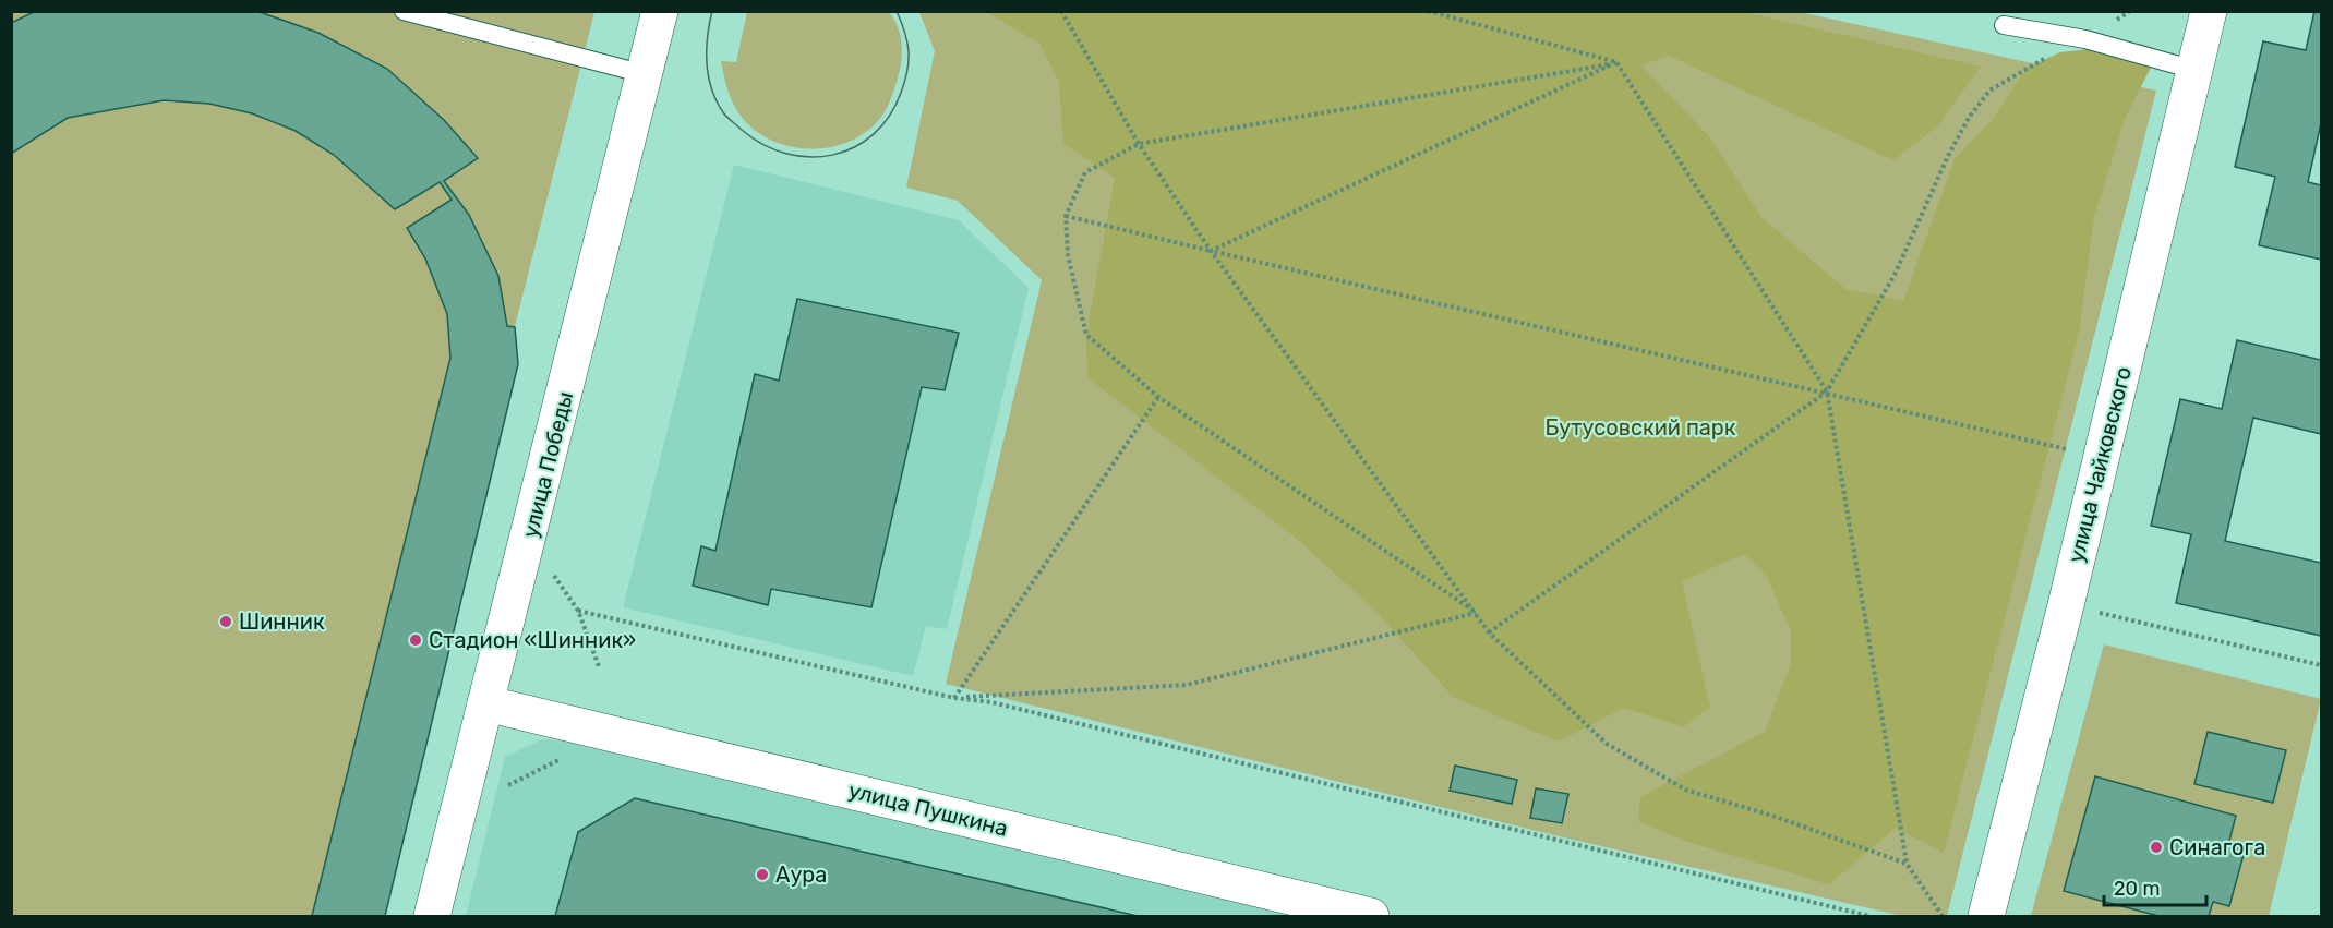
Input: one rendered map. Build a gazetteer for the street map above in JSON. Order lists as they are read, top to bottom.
{
  "streets": {
    "street": ["улица Победы", "улица Чайковского", "улица Пушкина"]
  },
  "crossings": [
    ["улица Победы", "улица Пушкина"]
  ],
  "parks": ["Бутусовский парк"],
  "places": [
    "Шинник",
    "Стадион «Шинник»",
    "Синагога",
    "Аура"
  ],
  "scale_bar": "20 m"
}
